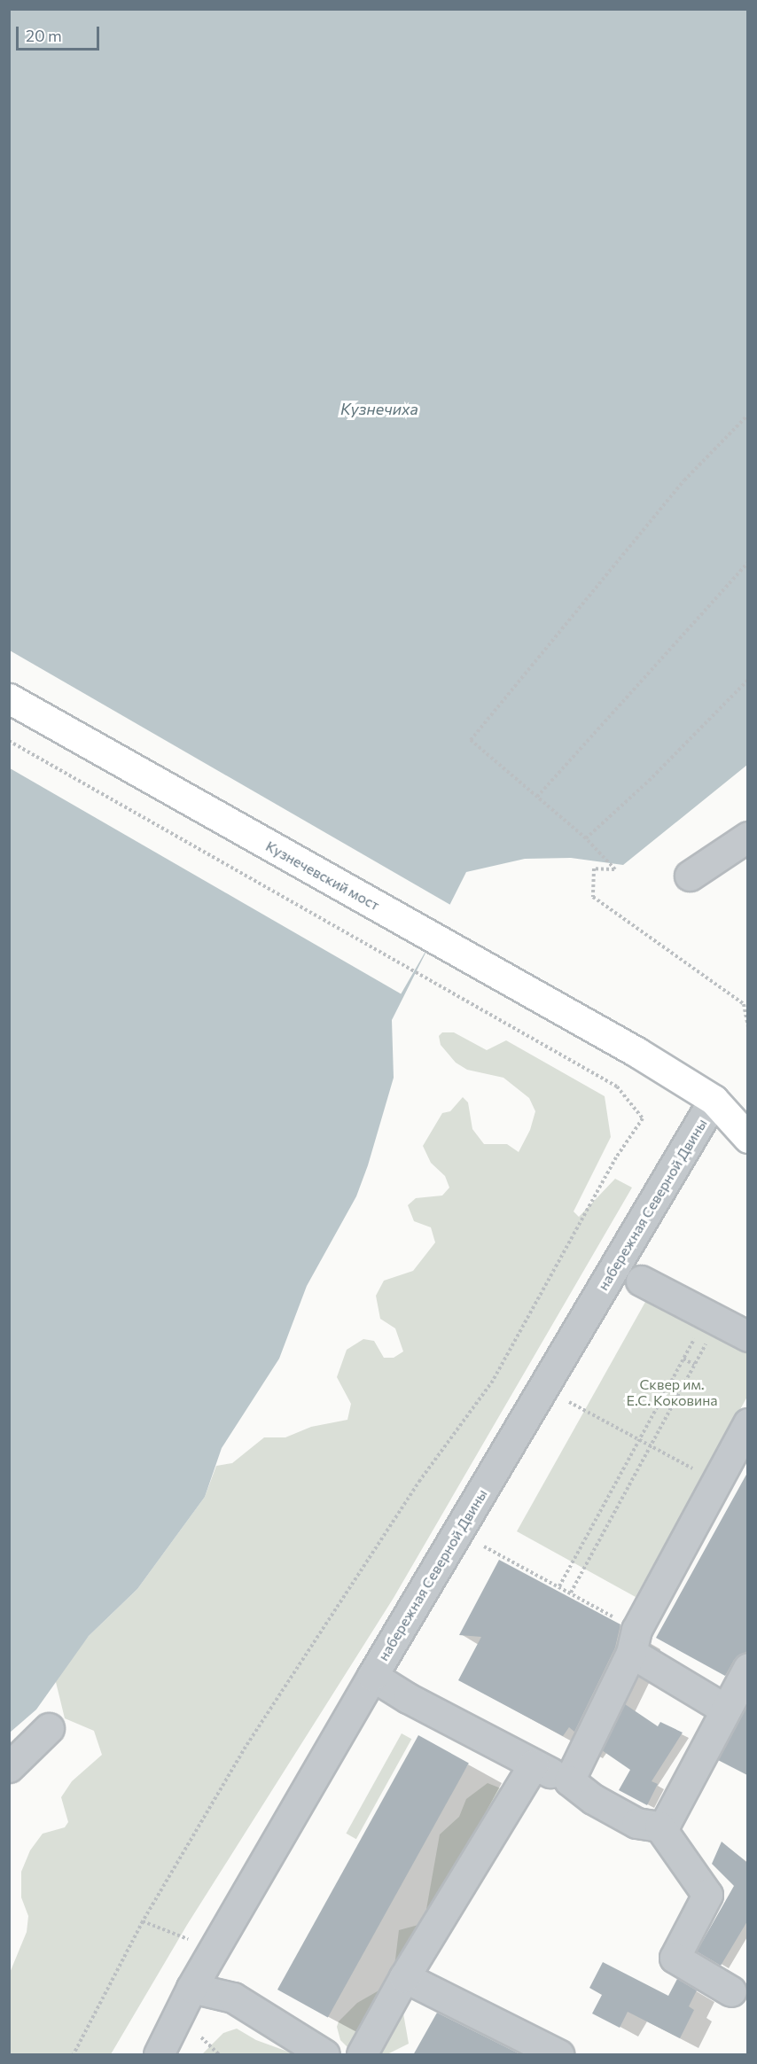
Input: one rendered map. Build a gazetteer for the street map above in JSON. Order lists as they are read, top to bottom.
{
  "streets": {
    "main road": ["Кузнечевский мост"],
    "street": ["набережная Северной Двины"]
  },
  "crossings": [
    ["Кузнечевский мост", "набережная Северной Двины"]
  ],
  "water": ["Кузнечиха"],
  "parks": ["Сквер им. Е.С. Коковина"],
  "scale_bar": "20 m"
}
